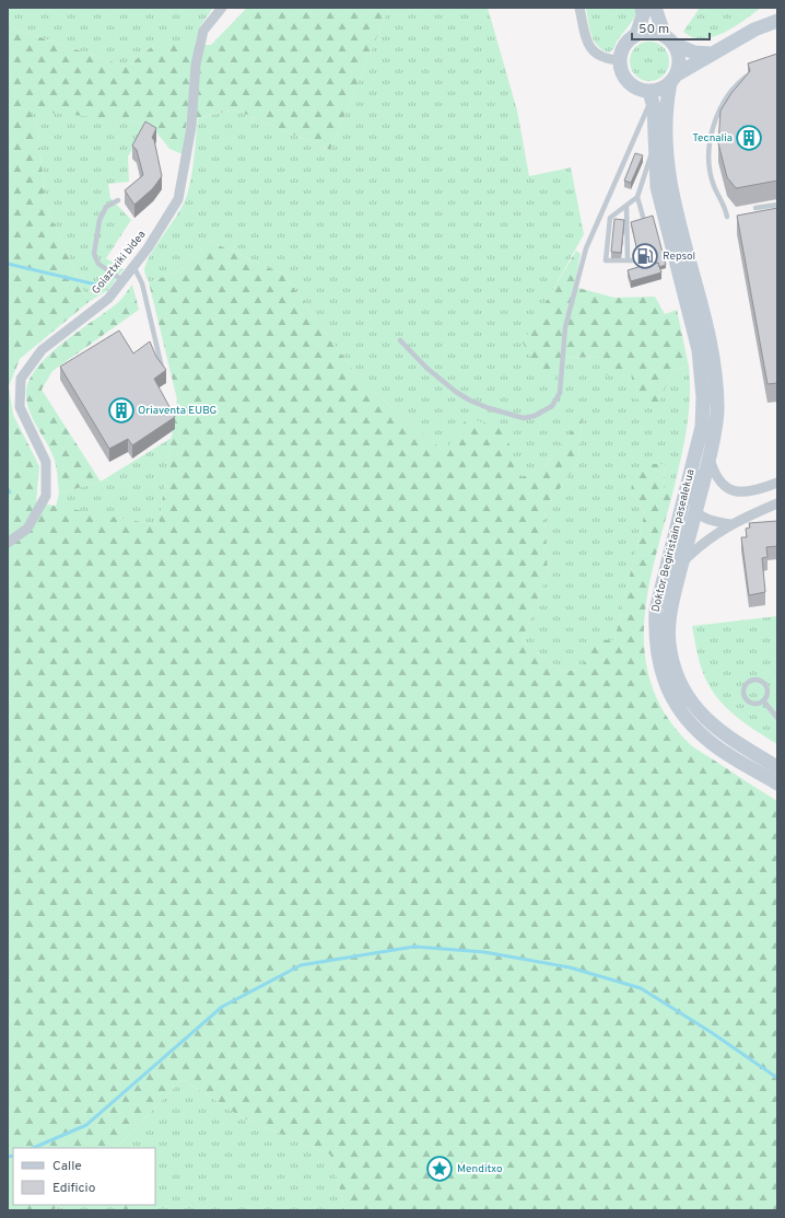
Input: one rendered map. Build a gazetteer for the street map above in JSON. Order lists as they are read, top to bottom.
{
  "streets": {
    "main road": ["Doktor Begiristain pasealekua"],
    "street": ["Goiaztxiki bidea"]
  },
  "places": {
    "building": ["Tecnalia", "Oriaventa EUBG"],
    "fuel station": ["Repsol"],
    "place": ["Menditxo"]
  },
  "legend": ["Calle", "Edificio"],
  "scale_bar": "50 m"
}
